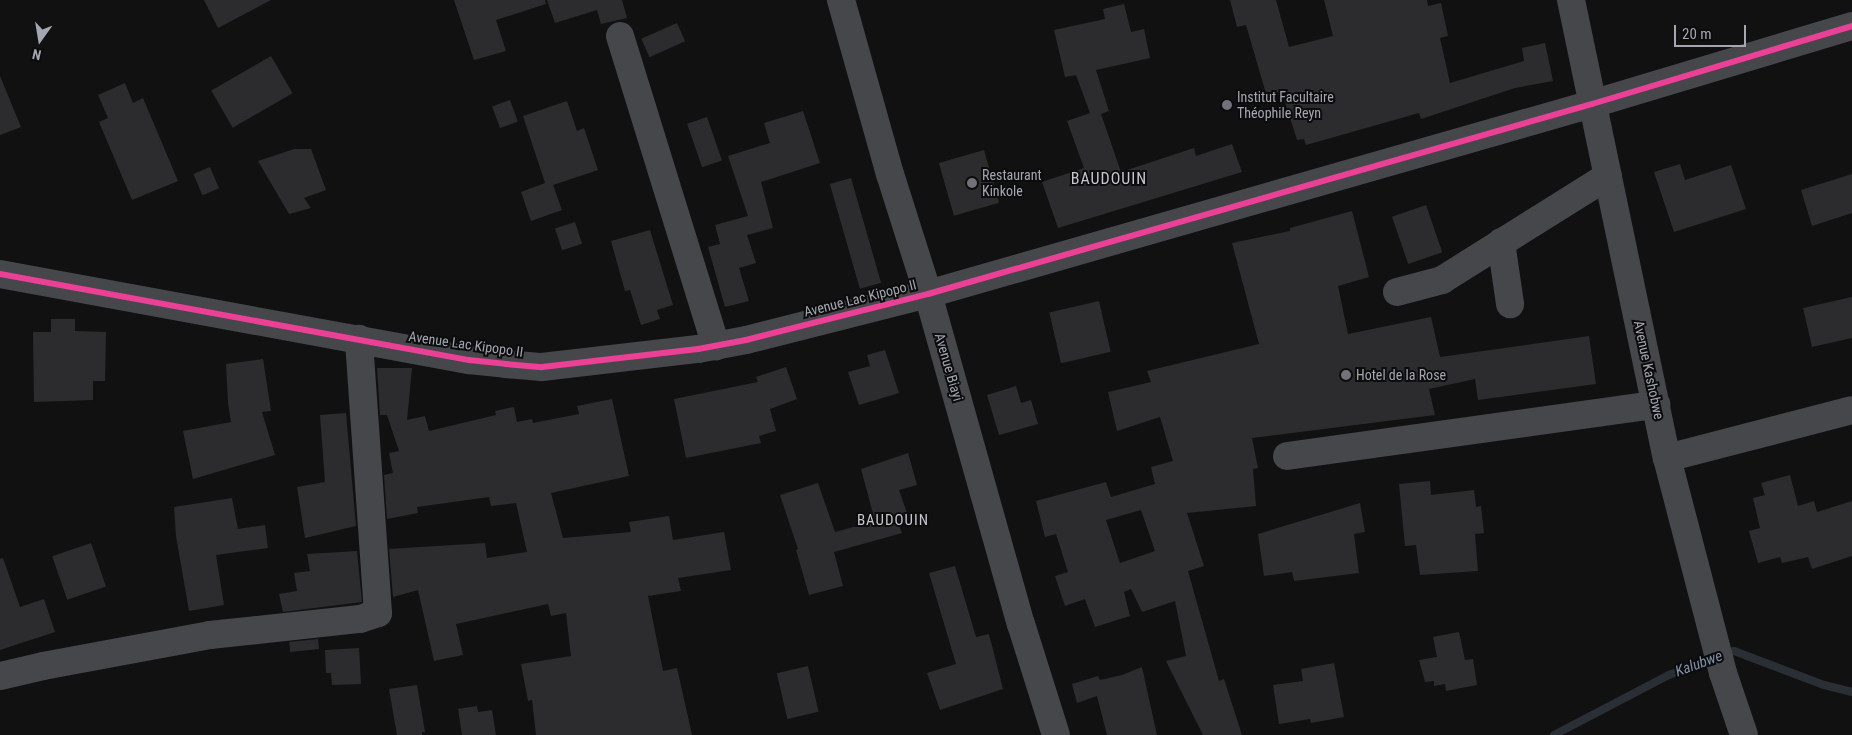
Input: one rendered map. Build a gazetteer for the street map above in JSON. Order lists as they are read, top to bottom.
{
  "streets": {
    "street": ["Avenue Lac Kipopo II", "Avenue Biayi", "Avenue Kashobwe"]
  },
  "crossings": [
    ["Avenue Lac Kipopo II", "Avenue Biayi"],
    ["Avenue Lac Kipopo II", "Avenue Kashobwe"]
  ],
  "districts": ["BAUDOUIN", "BAUDOUIN"],
  "water": ["Kalubwe"],
  "places": ["Institut Facultaire Théophile Reyn", "Restaurant Kinkole", "Hotel de la Rose"],
  "scale_bar": "20 m",
  "north": "bottom"
}
